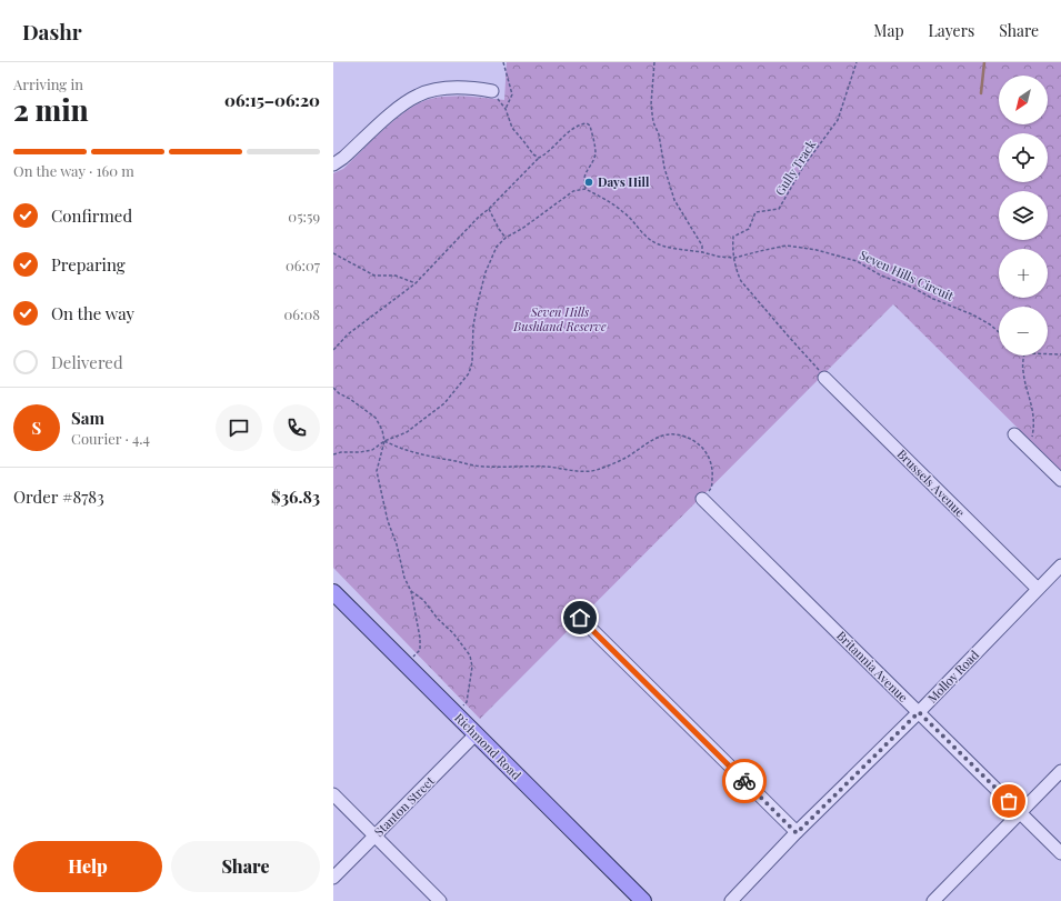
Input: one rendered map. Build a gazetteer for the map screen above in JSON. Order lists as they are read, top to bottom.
{
  "streets": {
    "main road": ["Richmond Road"],
    "street": [
      "Brussels Avenue",
      "Britannia Avenue",
      "Molloy Road",
      "Stanton Street"
    ],
    "path": ["Gully Track", "Seven Hills Circuit"]
  },
  "crossings": [
    ["Gully Track", "Seven Hills Circuit"],
    ["Brussels Avenue", "Molloy Road"],
    ["Britannia Avenue", "Molloy Road"],
    ["Richmond Road", "Stanton Street"]
  ],
  "parks": ["Seven Hills Bushland Reserve"],
  "places": ["Days Hill"],
  "north": "bottom left",
  "page": {
    "header": "Dashr",
    "nav": ["Map", "Layers", "Share"],
    "heading": ["2 min", "Arriving in", "06:15–06:20"],
    "panel": [
      "Sam",
      "Courier · 4.4",
      "Order #8783",
      "$36.83"
    ],
    "map_buttons": ["+", "−"],
    "bar": "On the way · 160 m",
    "list": [
      ["Confirmed", "05:59"],
      ["Preparing", "06:07"],
      ["On the way", "06:08"],
      "Delivered"
    ],
    "round": "S",
    "buttons": ["Help", "Share"]
  }
}
